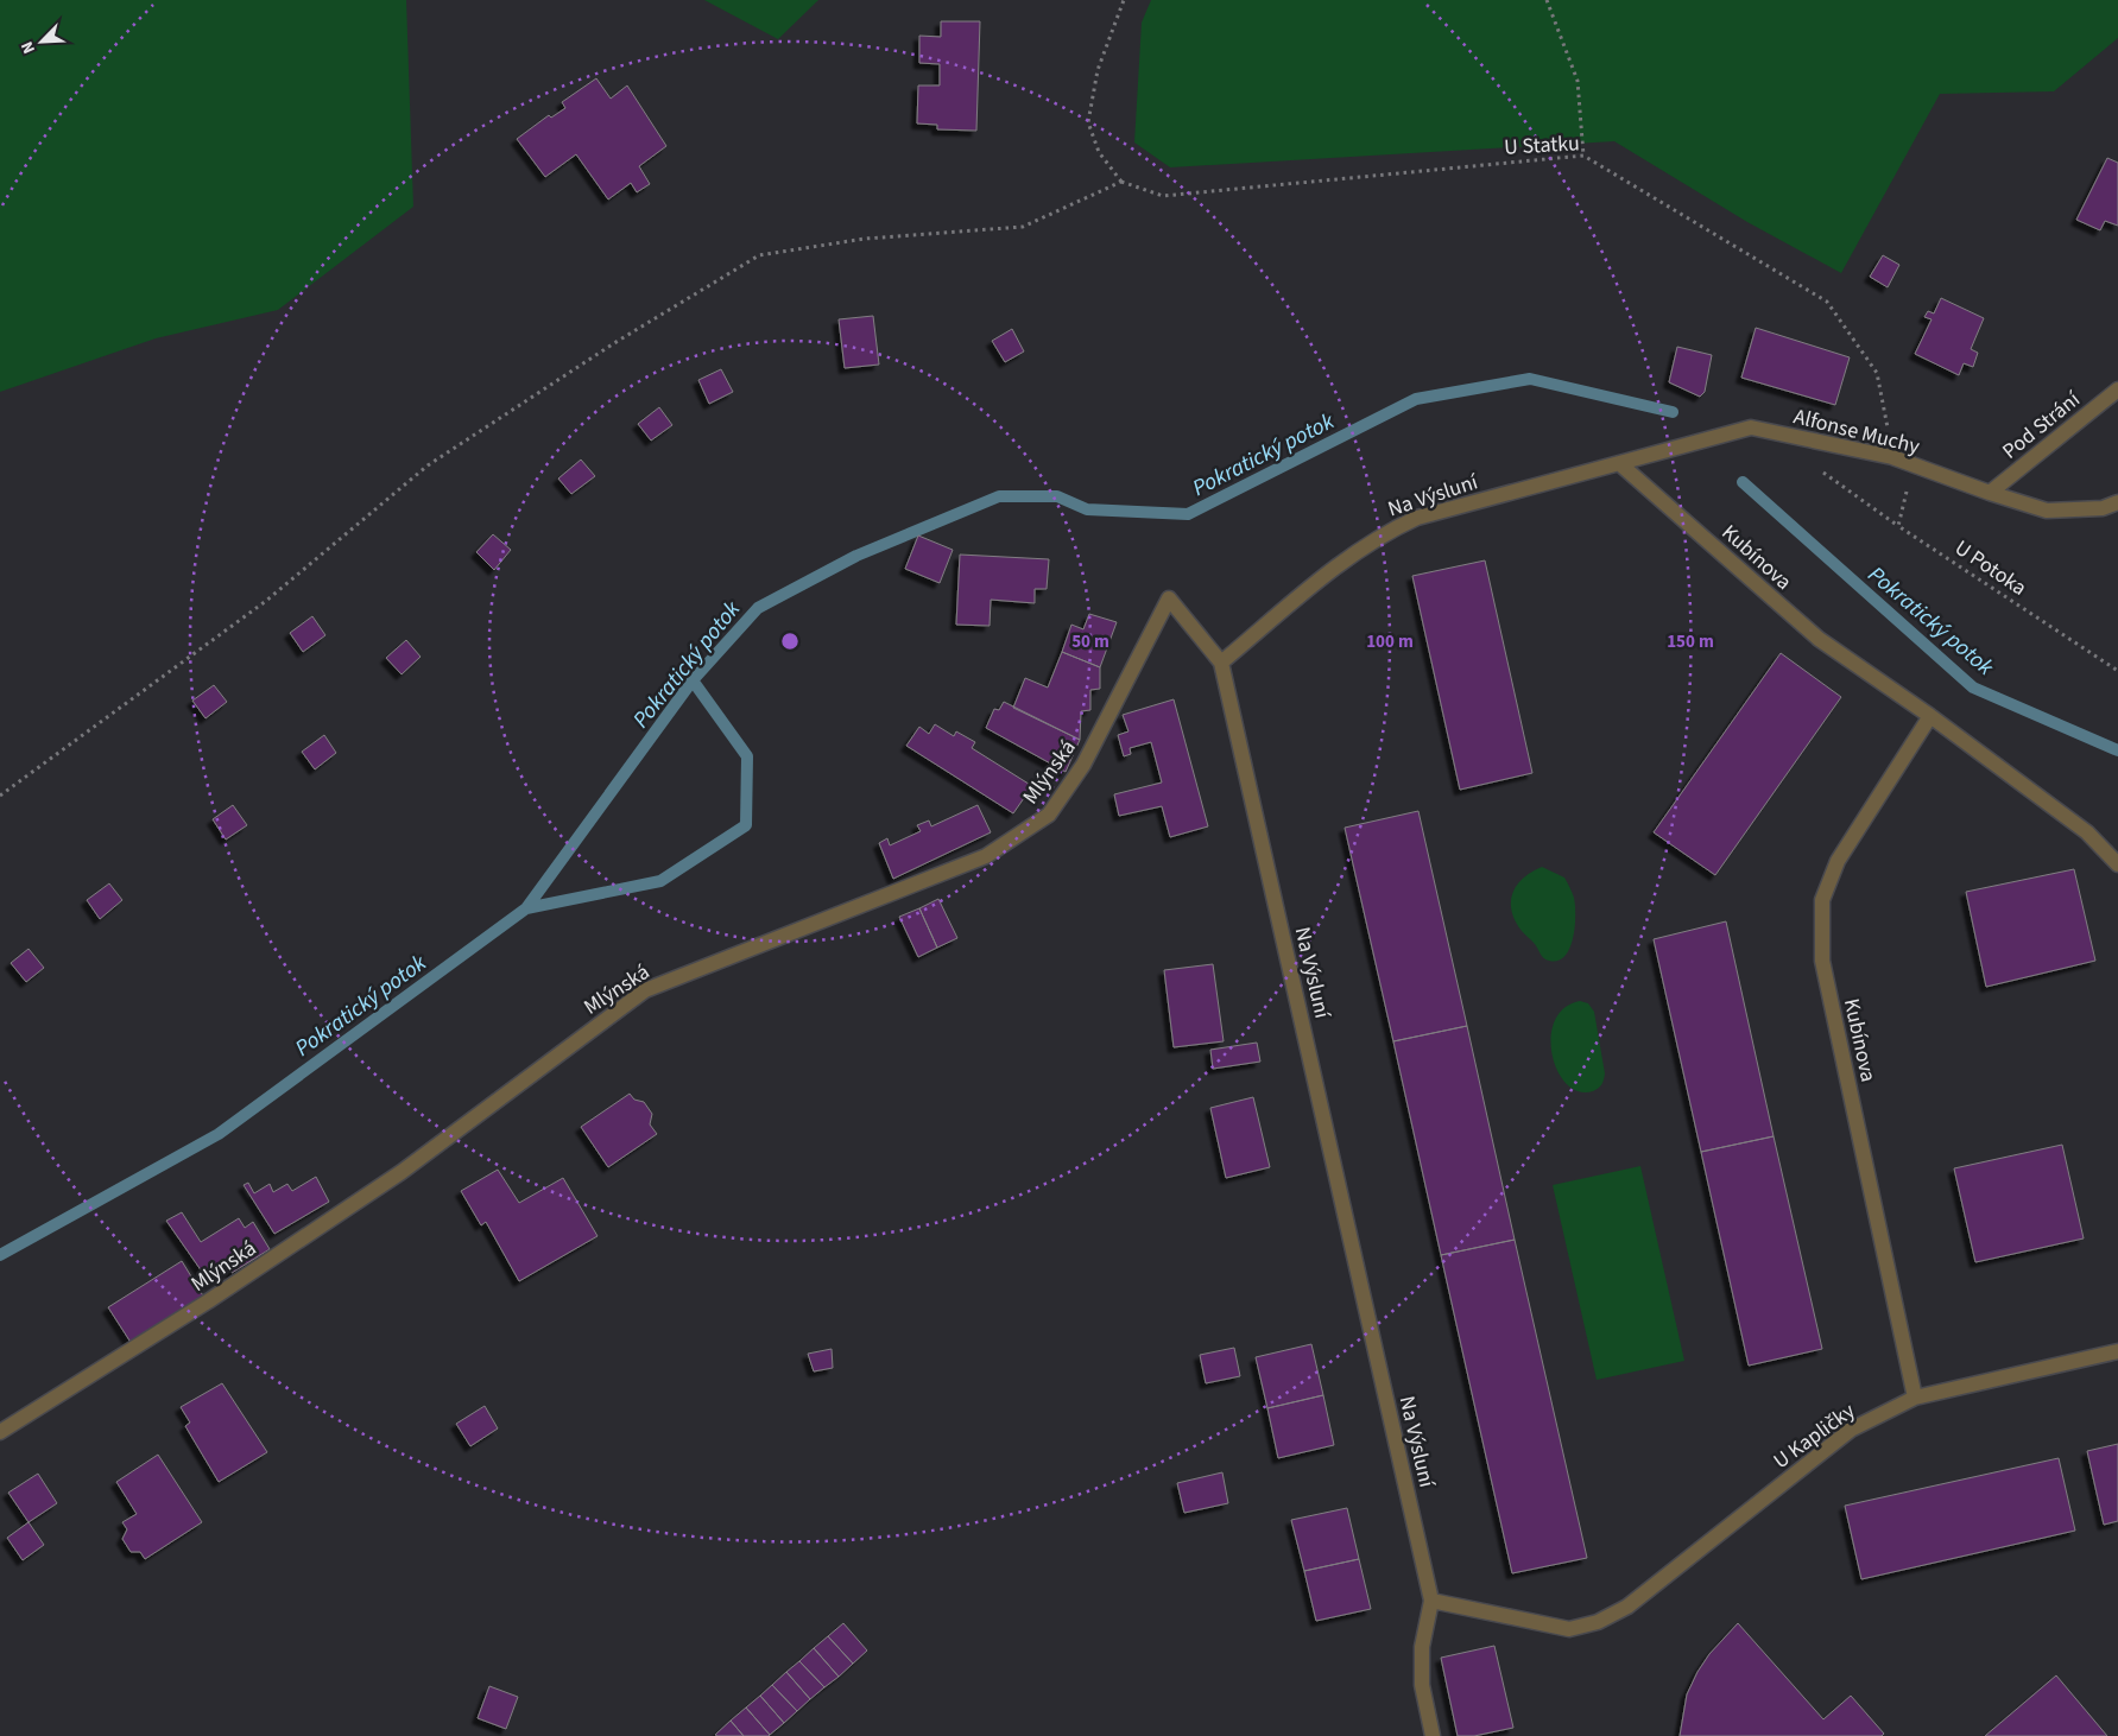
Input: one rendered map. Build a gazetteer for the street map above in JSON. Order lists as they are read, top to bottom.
{
  "streets": {
    "street": [
      "Pod Strání",
      "Alfonse Muchy",
      "Na Výsluní",
      "Kubínova",
      "Mlýnská",
      "U Kapličky"
    ],
    "path": ["U Statku", "U Potoka"]
  },
  "crossings": [
    ["U Statku", "Alfonse Muchy"],
    ["Pod Strání", "Alfonse Muchy"],
    ["Alfonse Muchy", "Na Výsluní"],
    ["Alfonse Muchy", "Kubínova"],
    ["Na Výsluní", "Kubínova"],
    ["Na Výsluní", "Mlýnská"],
    ["Na Výsluní", "U Kapličky"],
    ["Kubínova", "U Kapličky"]
  ],
  "water": ["Pokratický potok"],
  "north": "bottom left",
  "rings": ["50 m", "100 m", "150 m"]
}
